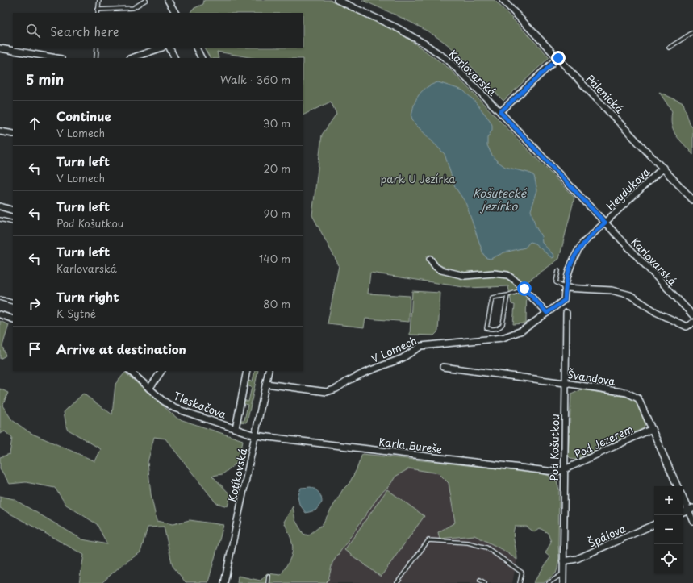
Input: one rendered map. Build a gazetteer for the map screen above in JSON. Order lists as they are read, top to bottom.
{
  "streets": {
    "street": [
      "Karlovarská",
      "Pálenická",
      "Heydukova",
      "V Lomech",
      "Švandova",
      "Tleskačova",
      "Pod Jezerem",
      "Karla Bureše",
      "Pod Košutkou",
      "Kotíkovská",
      "Špálova"
    ]
  },
  "crossings": [
    ["Karlovarská", "Heydukova"],
    ["Pálenická", "Heydukova"],
    ["V Lomech", "Kotíkovská"],
    ["Švandova", "Pod Jezerem"],
    ["Švandova", "Pod Košutkou"],
    ["Tleskačova", "Karla Bureše"],
    ["Tleskačova", "Kotíkovská"],
    ["Pod Jezerem", "Karla Bureše"],
    ["Pod Jezerem", "Pod Košutkou"],
    ["Karla Bureše", "Pod Košutkou"],
    ["Karla Bureše", "Kotíkovská"],
    ["Pod Košutkou", "Špálova"]
  ],
  "water": ["Košutecké jezírko"],
  "parks": ["park U Jezírka"],
  "page": {
    "search": "Search here",
    "heading": ["5 min", "Walk · 360 m"],
    "list": [
      ["Continue", "V Lomech", "30 m"],
      ["Turn left", "V Lomech", "20 m"],
      ["Turn left", "Pod Košutkou", "90 m"],
      ["Turn left", "Karlovarská", "140 m"],
      ["Turn right", "K Sytné", "80 m"],
      "Arrive at destination"
    ],
    "map_buttons": ["+", "−"]
  }
}
